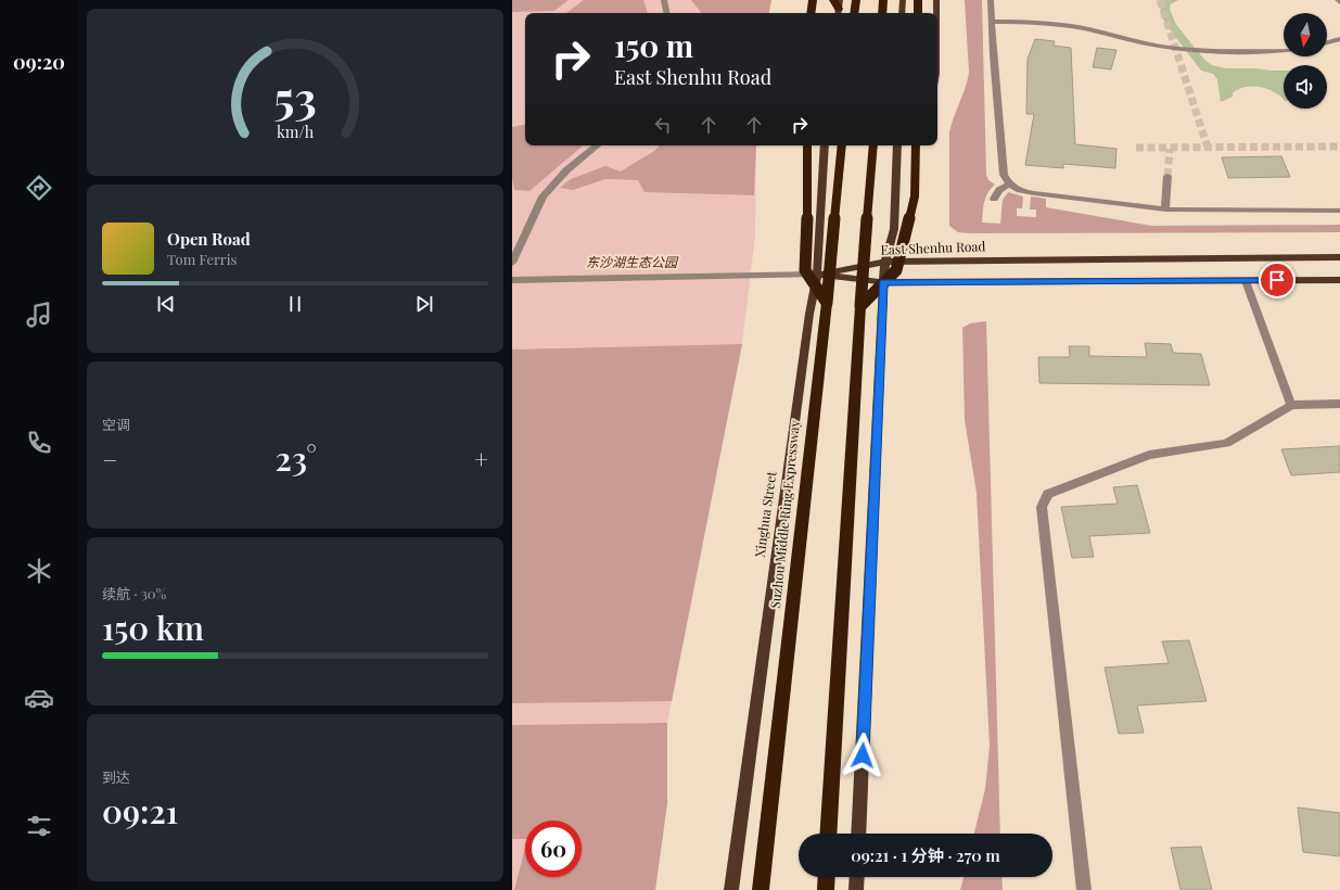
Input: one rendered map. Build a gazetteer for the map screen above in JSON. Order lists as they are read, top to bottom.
{
  "streets": {
    "highway": ["Suzhou Middle Ring Expressway"],
    "main road": ["East Shenhu Road", "Xinghua Street"]
  },
  "crossings": [
    ["East Shenhu Road", "Xinghua Street"]
  ],
  "parks": ["东沙湖生态公园"],
  "north": "bottom",
  "page": {
    "tabs": "09:20",
    "turn": ["150 m", "East Shenhu Road"],
    "song": ["Open Road", "Tom Ferris"],
    "tile": [
      "空调",
      ["续航 · 30%", "150 km"],
      ["到达", "09:21"]
    ],
    "heat": ["−", "23°", "+"],
    "limit": "60",
    "trip": "09:21 · 1 分钟 · 270 m",
    "gauge": ["53", "km/h"]
  }
}
